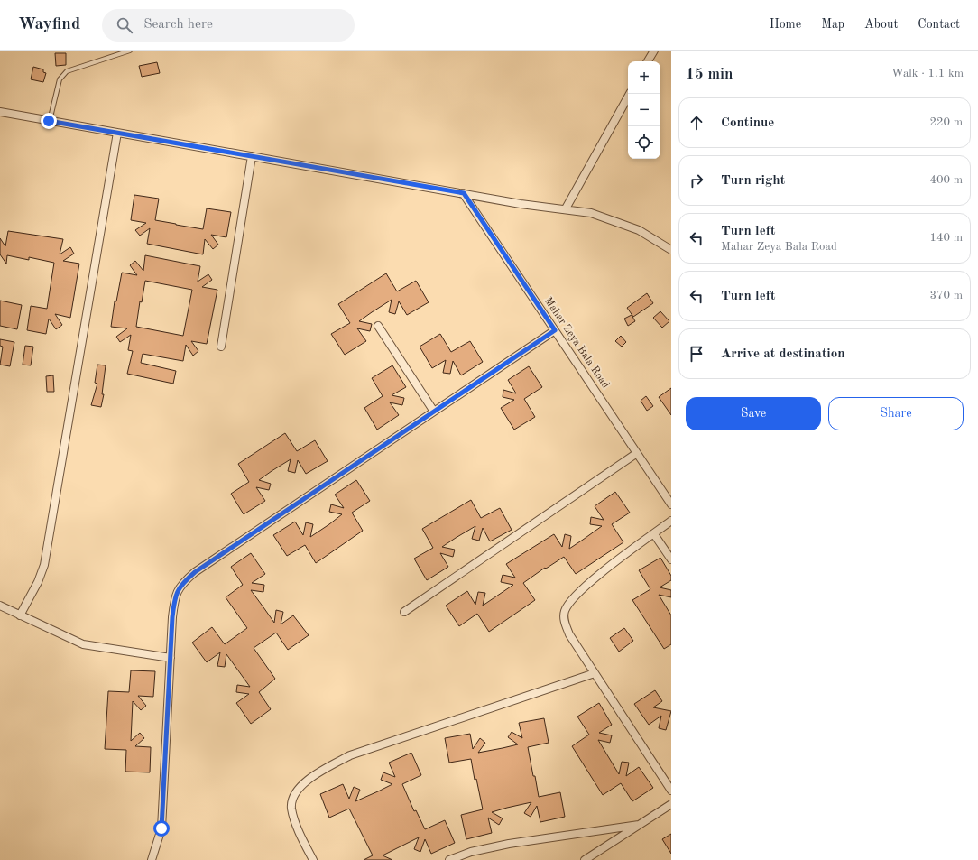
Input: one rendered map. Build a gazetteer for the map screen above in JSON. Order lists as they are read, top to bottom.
{
  "streets": {
    "street": ["Mahar Zeya Bala Road"]
  },
  "page": {
    "header": "Wayfind",
    "search": "Search here",
    "nav": [
      "Home",
      "Map",
      "About",
      "Contact"
    ],
    "heading": ["15 min", "Walk · 1.1 km"],
    "map_buttons": ["+", "−"],
    "list": [
      ["Continue", "220 m"],
      ["Turn right", "400 m"],
      ["Turn left", "Mahar Zeya Bala Road", "140 m"],
      ["Turn left", "370 m"],
      "Arrive at destination"
    ],
    "buttons": ["Save", "Share"]
  }
}
